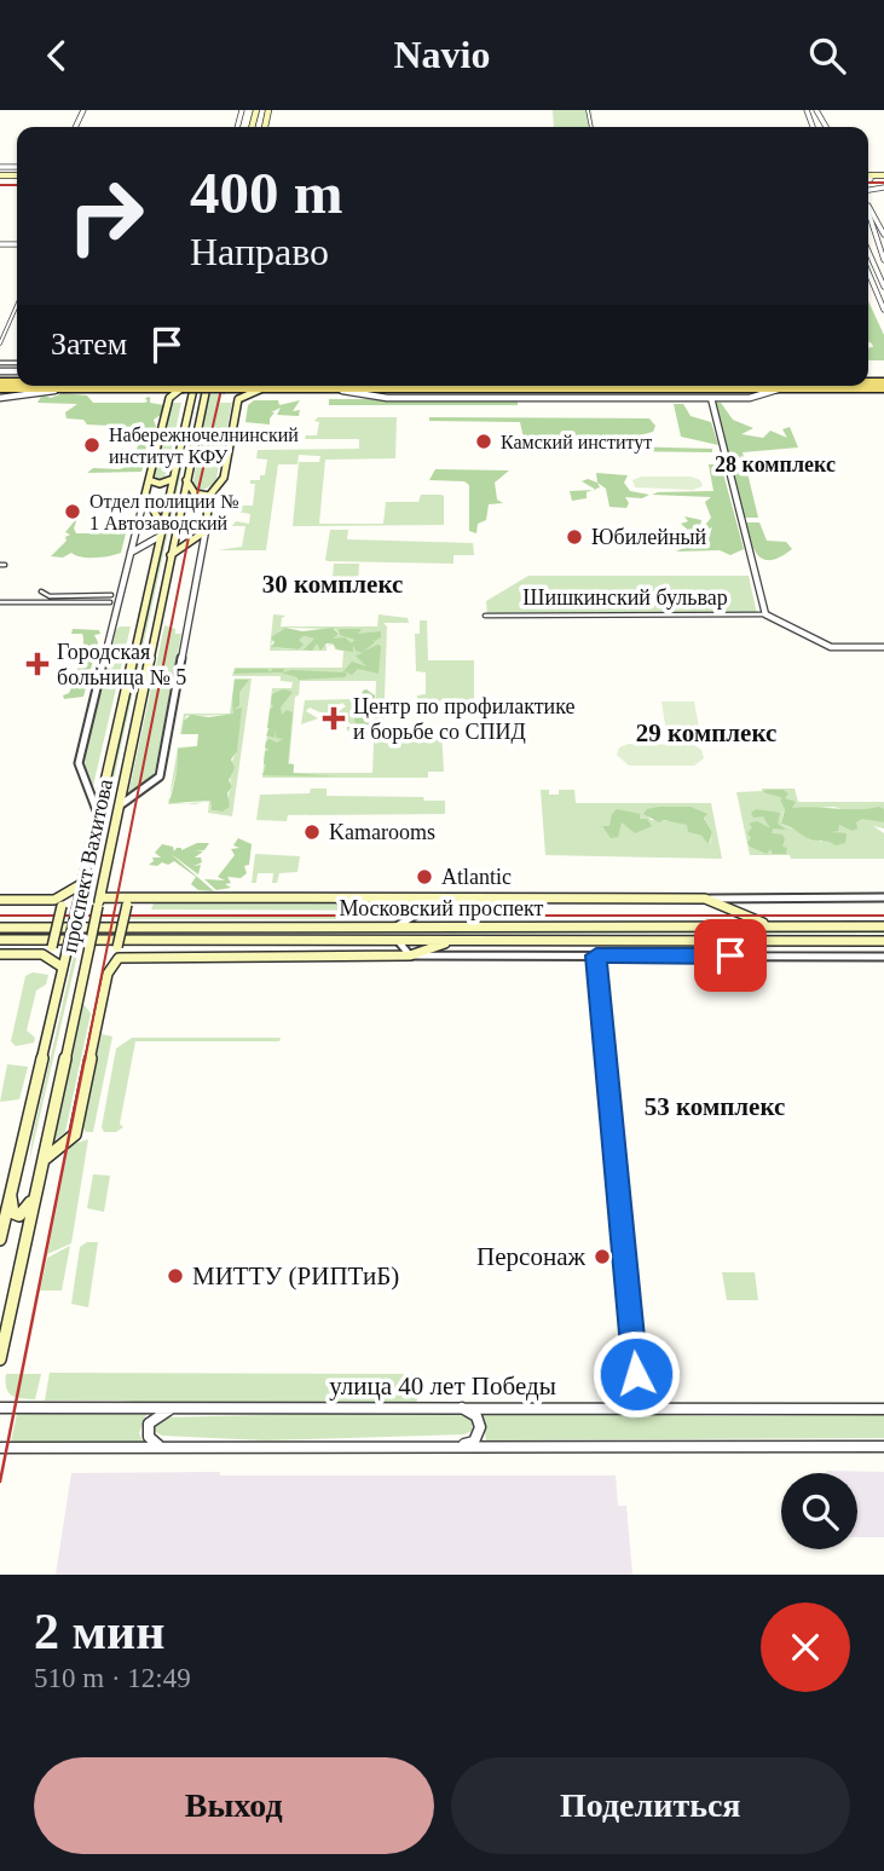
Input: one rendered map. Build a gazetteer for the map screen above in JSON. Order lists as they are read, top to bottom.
{
  "streets": {
    "main road": ["проспект Вахитова", "Московский проспект"],
    "street": ["Шишкинский бульвар", "улица 40 лет Победы"]
  },
  "districts": [
    "28 комплекс",
    "30 комплекс",
    "29 комплекс",
    "53 комплекс"
  ],
  "places": {
    "other": [
      "Камский институт",
      "Набережночелнинский институт КФУ",
      "Отдел полиции № 1 Автозаводский",
      "Юбилейный",
      "Kamarooms",
      "Atlantic",
      "Персонаж",
      "МИТТУ (РИПТиБ)"
    ],
    "health": ["Городская больница № 5", "Центр по профилактике и борьбе со СПИД"]
  },
  "page": {
    "header": "Navio",
    "turn": ["400 m", "Направо"],
    "then": "Затем",
    "heading": ["2 мин", "510 m · 12:49"],
    "buttons": ["Выход", "Поделиться"]
  }
}
